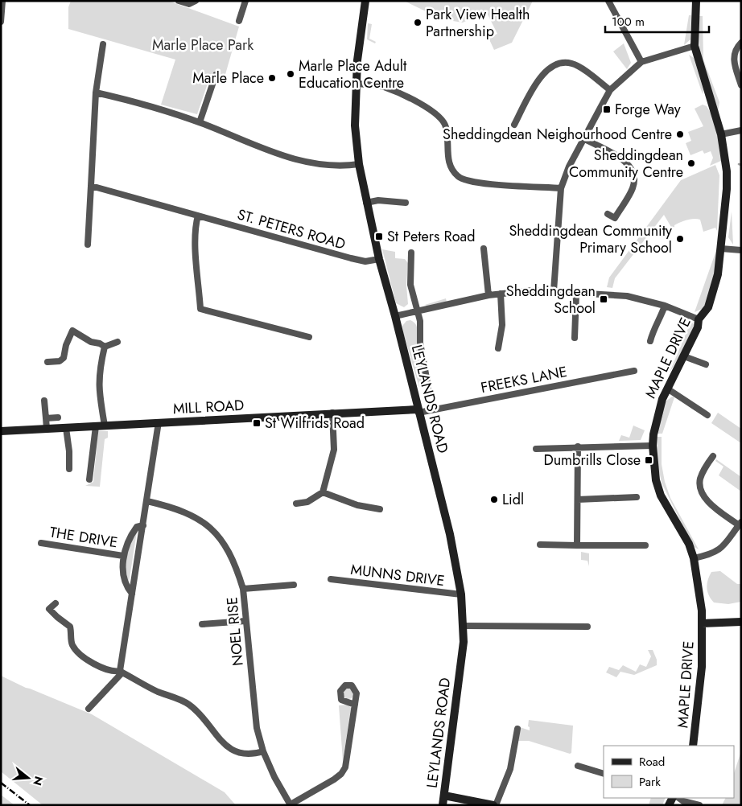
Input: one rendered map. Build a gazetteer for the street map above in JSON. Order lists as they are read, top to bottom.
{
  "streets": {
    "street": [
      "ST. PETERS ROAD",
      "MAPLE DRIVE",
      "FREEKS LANE",
      "LEYLANDS ROAD",
      "MILL ROAD",
      "THE DRIVE",
      "MUNNS DRIVE",
      "NOEL RISE"
    ]
  },
  "crossings": [
    ["ST. PETERS ROAD", "LEYLANDS ROAD"],
    ["FREEKS LANE", "LEYLANDS ROAD"],
    ["FREEKS LANE", "MILL ROAD"],
    ["LEYLANDS ROAD", "MILL ROAD"],
    ["LEYLANDS ROAD", "MUNNS DRIVE"]
  ],
  "parks": ["Marle Place Park"],
  "places": {
    "other": [
      "Park View Health Partnership",
      "Marle Place Adult Education Centre",
      "Marle Place",
      "Sheddingdean Neighourhood Centre",
      "Sheddingdean Community Centre",
      "Sheddingdean Community Primary School",
      "Lidl"
    ],
    "transit": [
      "Forge Way",
      "St Peters Road",
      "Sheddingdean School",
      "St Wilfrids Road",
      "Dumbrills Close"
    ]
  },
  "legend": ["Road", "Park"],
  "scale_bar": "100 m",
  "north": "right"
}
